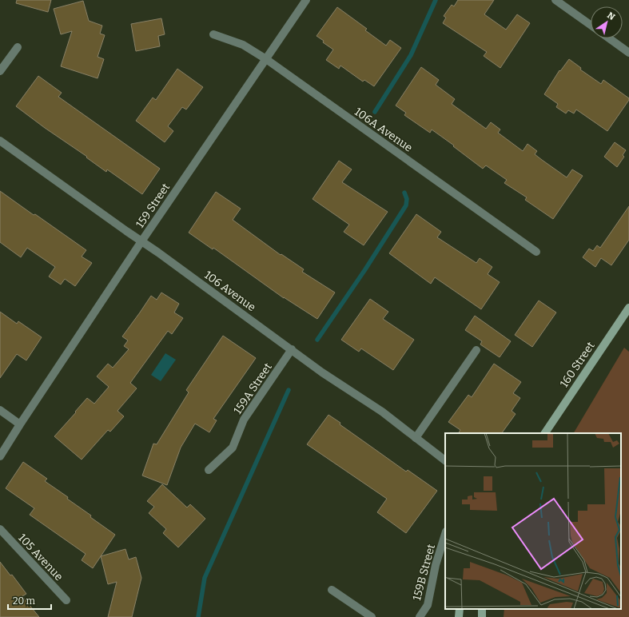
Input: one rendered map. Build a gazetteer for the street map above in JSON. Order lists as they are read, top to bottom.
{
  "streets": {
    "street": [
      "106A Avenue",
      "159 Street",
      "106 Avenue",
      "160 Street",
      "159A Street",
      "105 Avenue",
      "159B Street"
    ]
  },
  "crossings": [
    ["106A Avenue", "159 Street"],
    ["159 Street", "106 Avenue"],
    ["106 Avenue", "159A Street"]
  ],
  "scale_bar": "20 m",
  "north": "top right"
}
